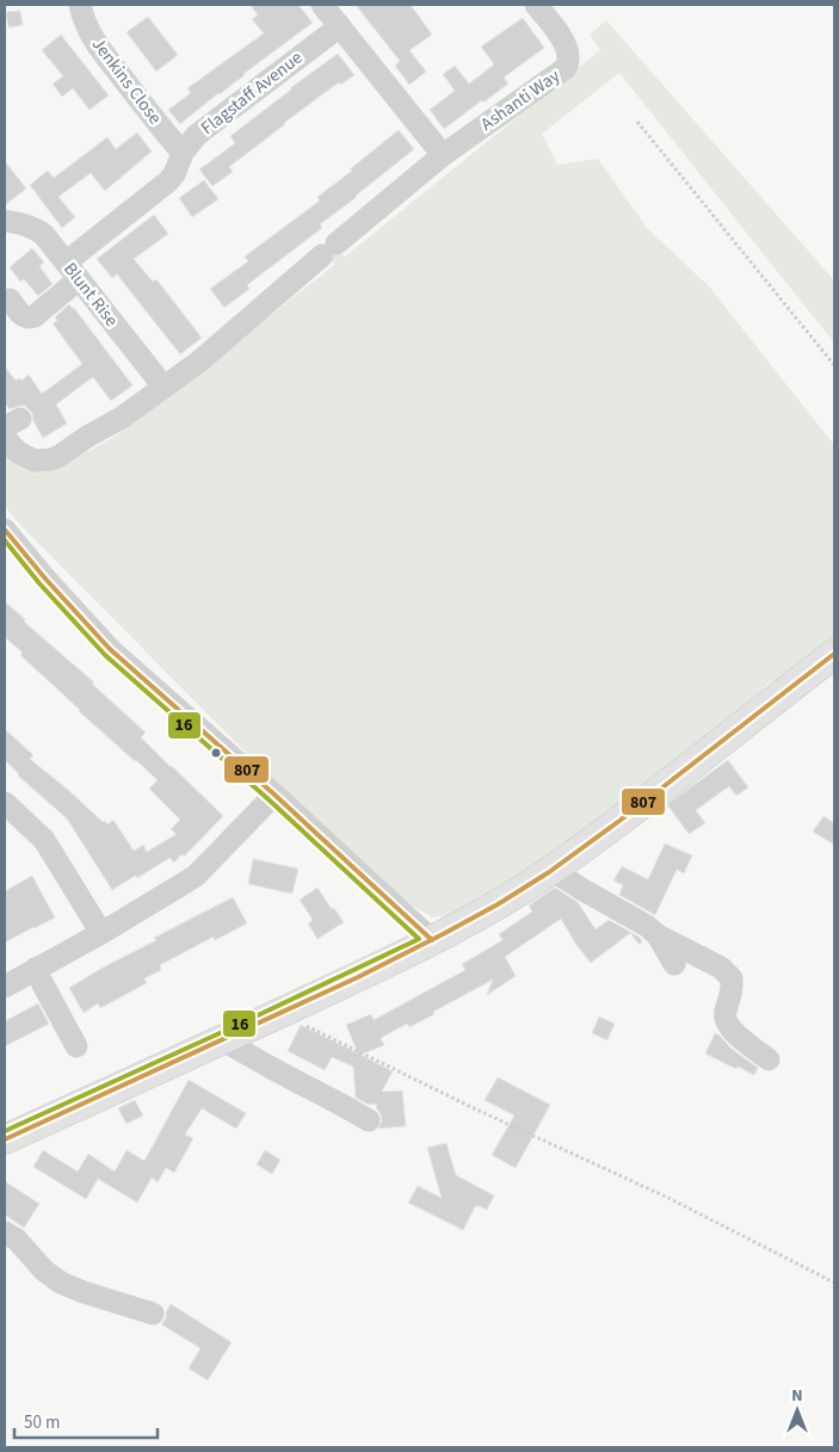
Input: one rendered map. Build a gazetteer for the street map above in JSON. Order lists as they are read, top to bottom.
{
  "streets": {
    "street": [
      "Jenkins Close",
      "Flagstaff Avenue",
      "Ashanti Way",
      "Blunt Rise"
    ]
  },
  "crossings": [
    ["Jenkins Close", "Flagstaff Avenue"],
    ["Flagstaff Avenue", "Blunt Rise"],
    ["Ashanti Way", "Blunt Rise"]
  ],
  "lines": ["transit line 807", "transit line 16"],
  "scale_bar": "50 m",
  "north": "top"
}
